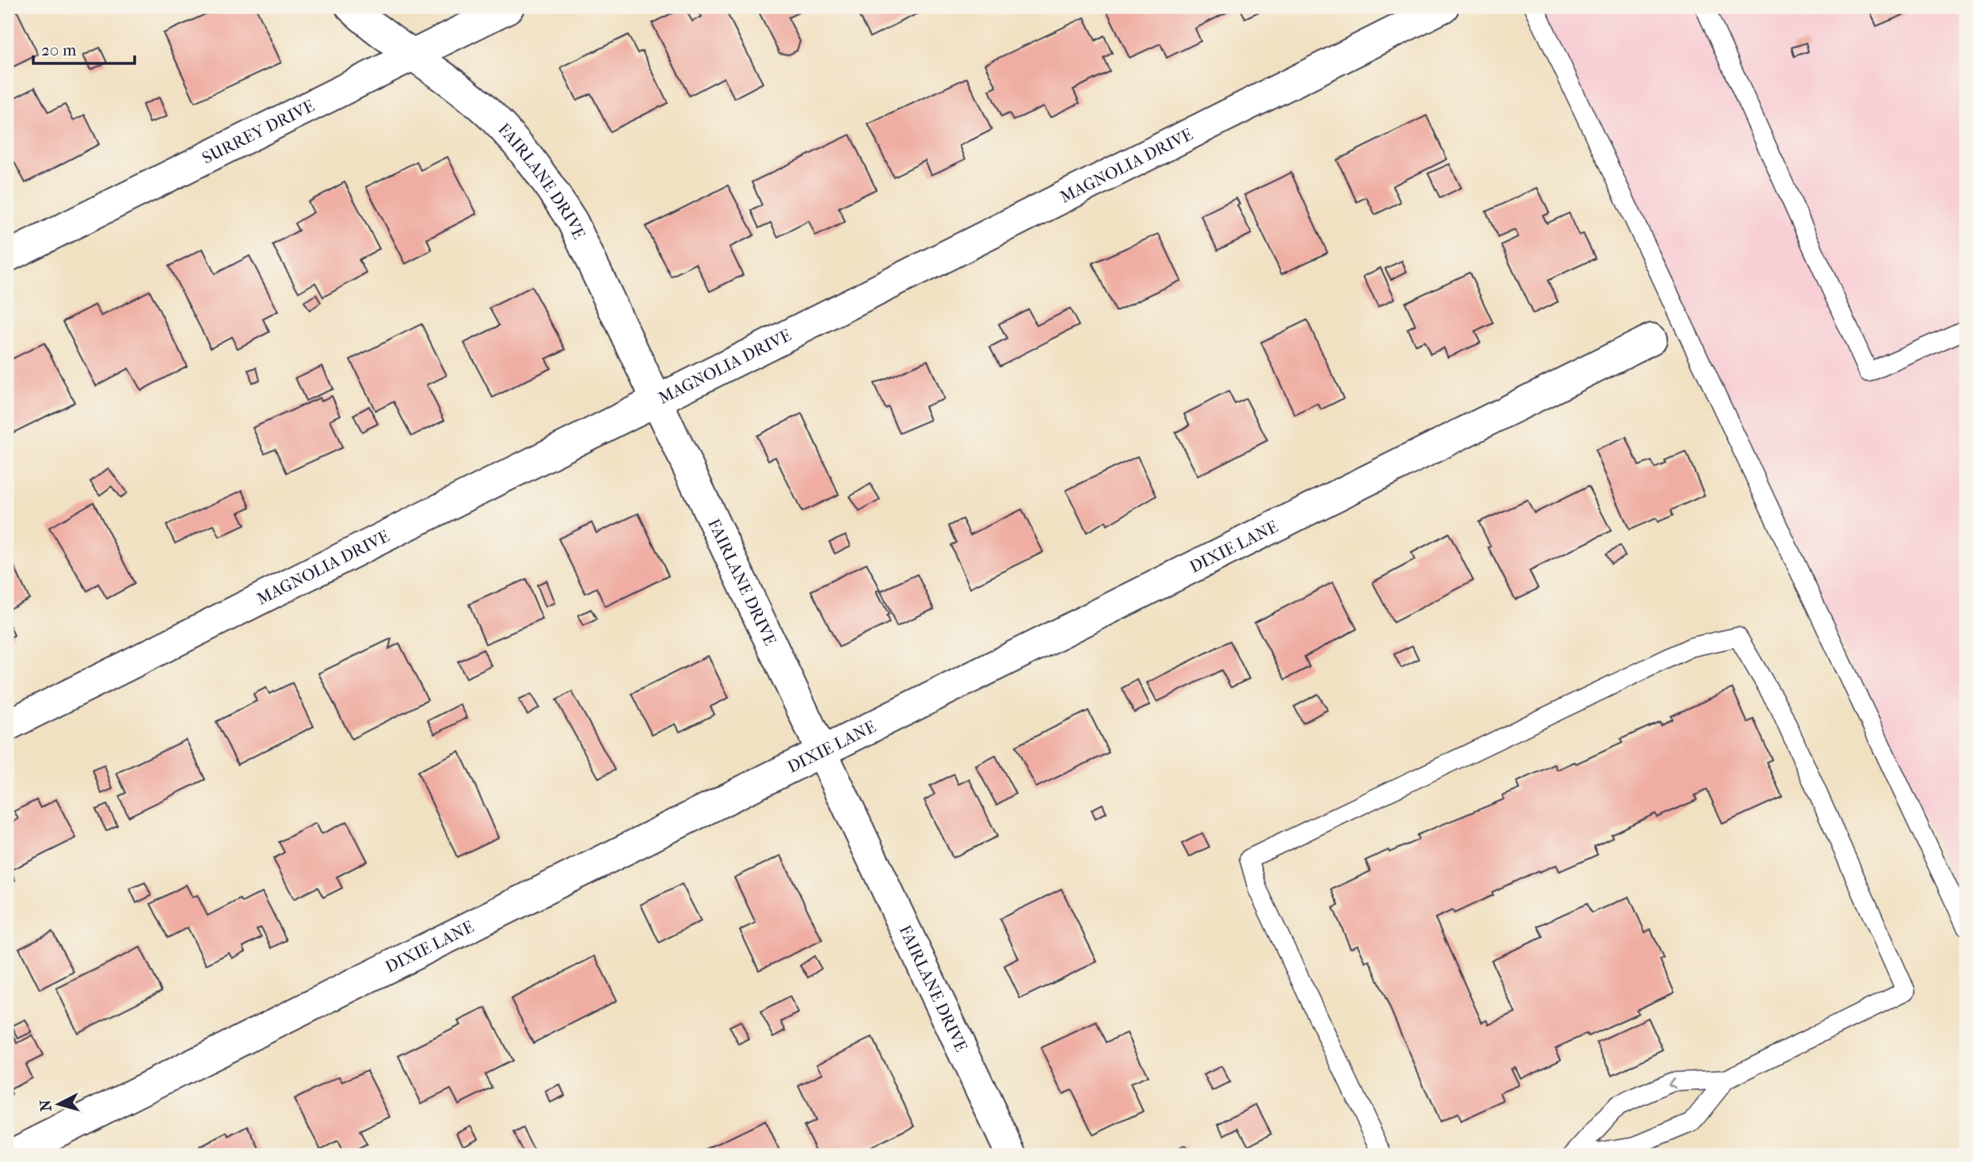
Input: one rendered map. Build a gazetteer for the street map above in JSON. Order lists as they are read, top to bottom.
{
  "streets": {
    "street": [
      "SURREY DRIVE",
      "MAGNOLIA DRIVE",
      "FAIRLANE DRIVE",
      "DIXIE LANE"
    ]
  },
  "crossings": [
    ["SURREY DRIVE", "FAIRLANE DRIVE"],
    ["MAGNOLIA DRIVE", "FAIRLANE DRIVE"],
    ["FAIRLANE DRIVE", "DIXIE LANE"]
  ],
  "scale_bar": "20 m",
  "north": "left"
}
